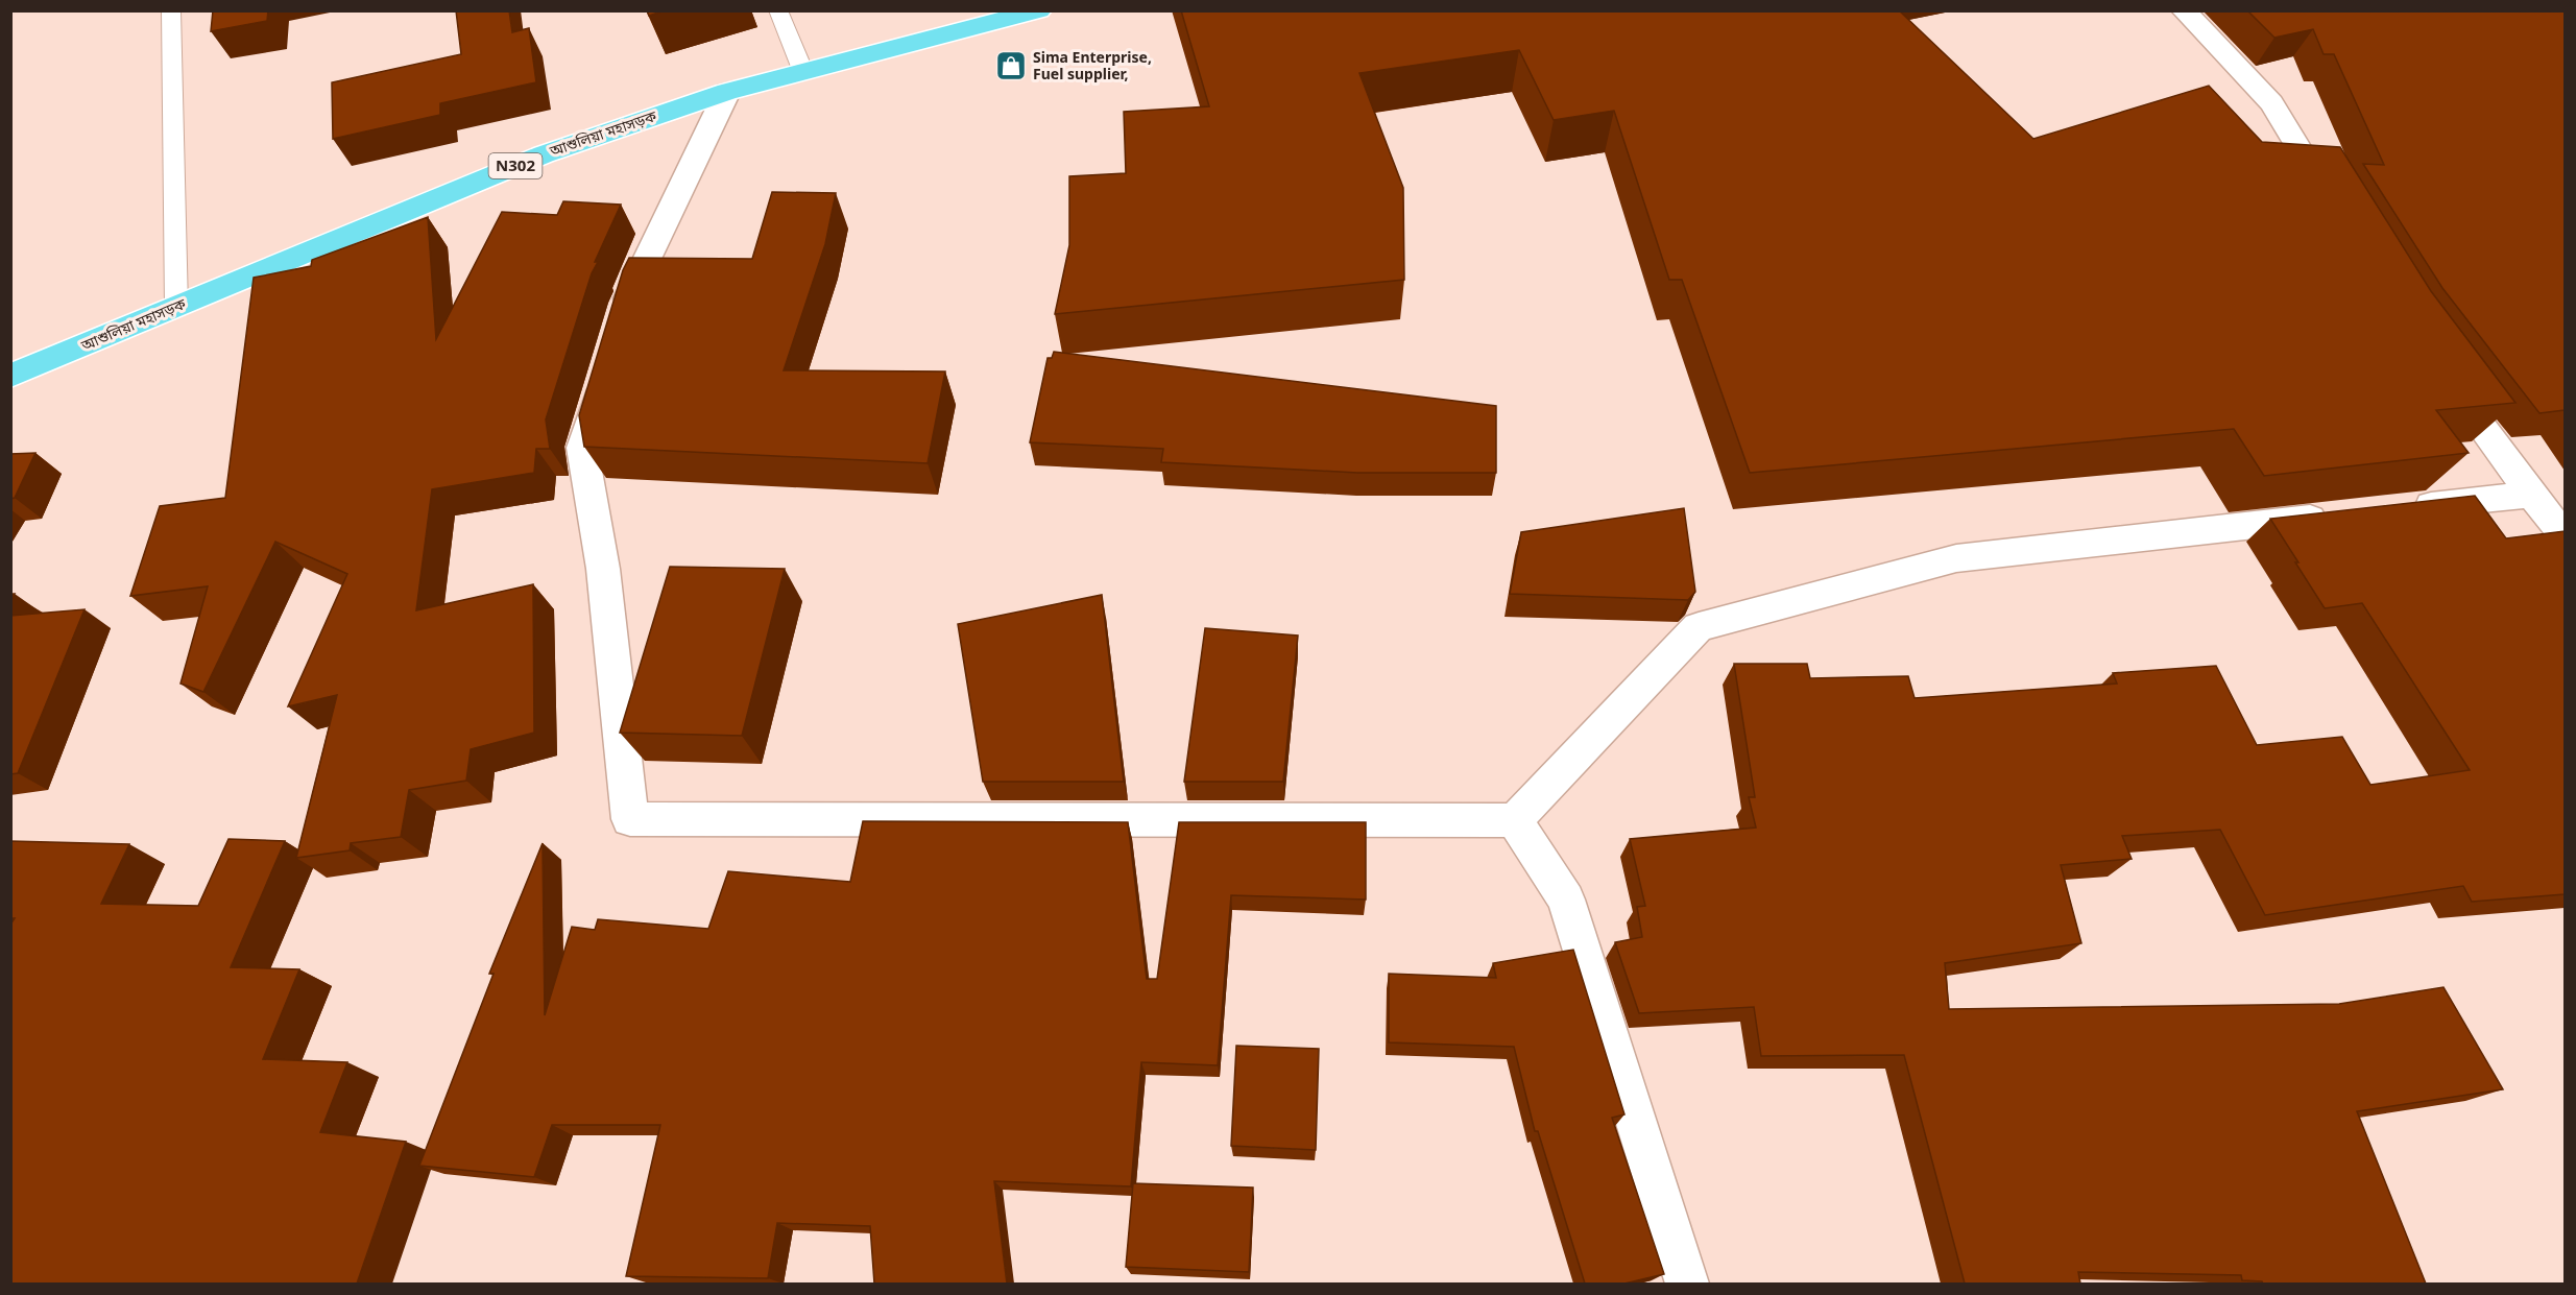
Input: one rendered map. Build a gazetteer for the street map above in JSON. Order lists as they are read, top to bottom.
{
  "streets": {
    "highway": ["আশুলিয়া মহাসড়ক", "N302"]
  },
  "places": {
    "shop": ["Sima Enterprise, Fuel supplier,"]
  }
}
